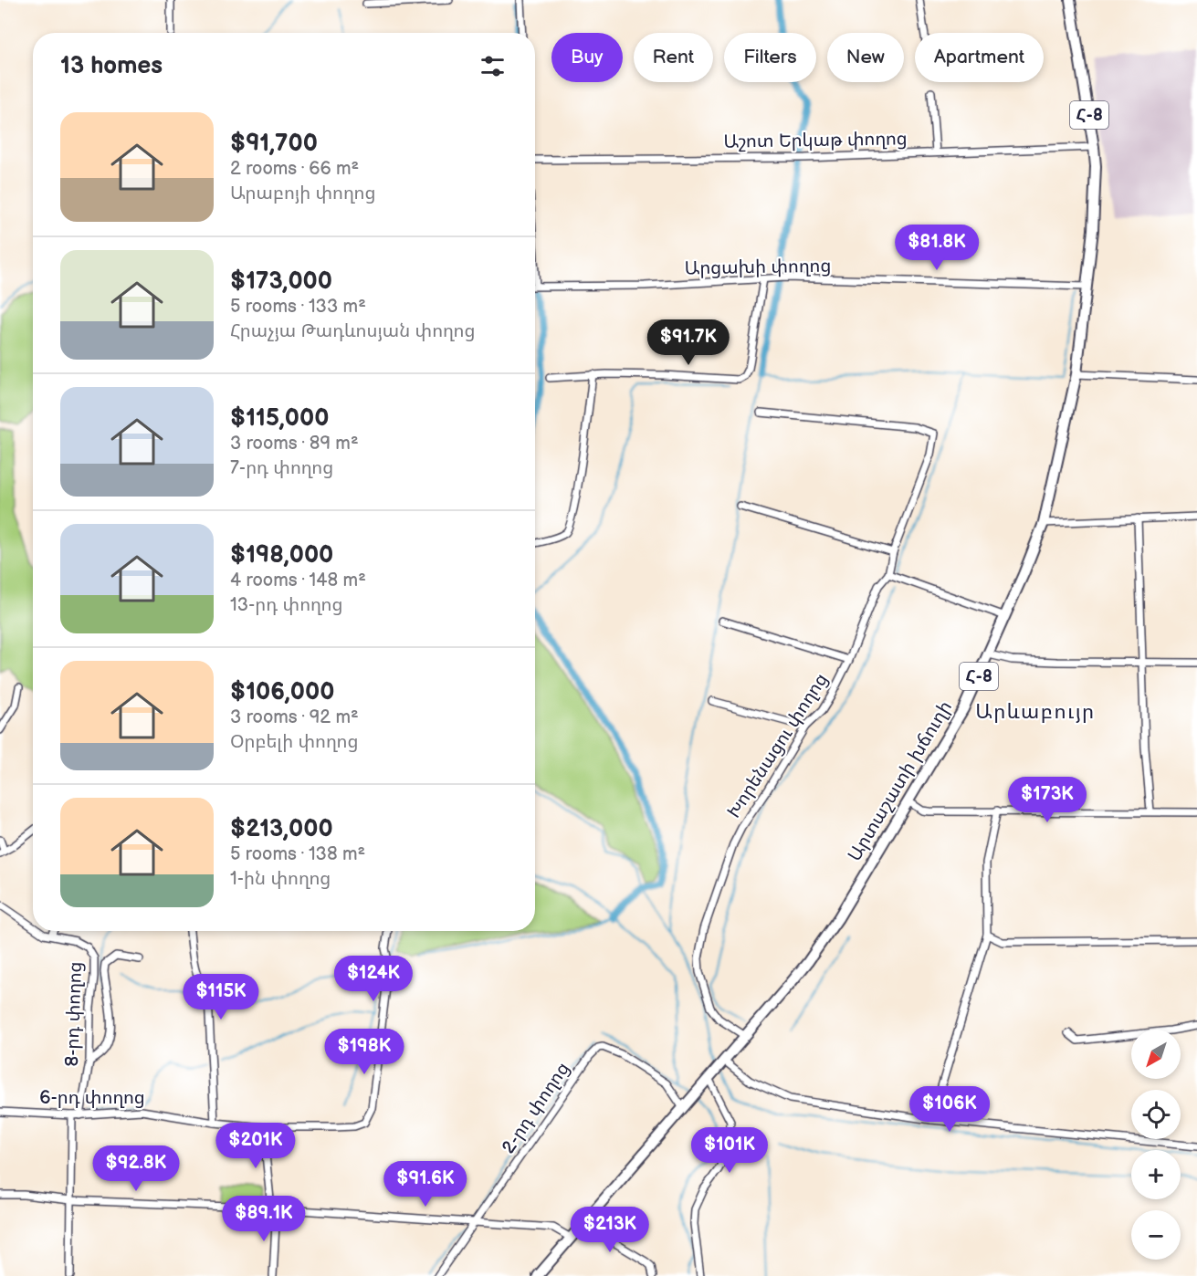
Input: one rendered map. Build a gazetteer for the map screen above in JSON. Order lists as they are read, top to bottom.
{
  "streets": {
    "main road": ["Հ-8", "Արտաշատի խճուղի"],
    "street": [
      "Աշոտ Երկաթ փողոց",
      "Արցախի փողոց",
      "Խորենացու փողոց",
      "8-րդ փողոց",
      "6-րդ փողոց",
      "2-րդ փողոց"
    ]
  },
  "crossings": [
    ["Հ-8", "Աշոտ Երկաթ փողոց"],
    ["Հ-8", "Արտաշատի խճուղի"],
    ["Հ-8", "2-րդ փողոց"],
    ["Աշոտ Երկաթ փողոց", "Արտաշատի խճուղի"],
    ["Արցախի փողոց", "Արտաշատի խճուղի"],
    ["Խորենացու փողոց", "Արտաշատի խճուղի"],
    ["8-րդ փողոց", "6-րդ փողոց"]
  ],
  "districts": ["Արևաբույր"],
  "north": "bottom left",
  "page": {
    "chip": [
      "Buy",
      "Rent",
      "Filters",
      "New",
      "Apartment"
    ],
    "heading": "13 homes",
    "list": [
      {
        "name": "$91,700",
        "note": "2 rooms · 66 m² · Արաբոյի փողոց"
      },
      {
        "name": "$173,000",
        "note": "5 rooms · 133 m² · Հրաչյա Թադևոսյան փողոց"
      },
      {
        "name": "$115,000",
        "note": "3 rooms · 89 m² · 7-րդ փողոց"
      },
      {
        "name": "$198,000",
        "note": "4 rooms · 148 m² · 13-րդ փողոց"
      },
      {
        "name": "$106,000",
        "note": "3 rooms · 92 m² · Օրբելի փողոց"
      },
      {
        "name": "$213,000",
        "note": "5 rooms · 138 m² · 1-ին փողոց"
      }
    ],
    "price": [
      "$81.8K",
      "$91.7K",
      "$173K",
      "$124K",
      "$115K",
      "$198K",
      "$106K",
      "$201K",
      "$101K",
      "$92.8K",
      "$91.6K",
      "$89.1K",
      "$213K"
    ],
    "map_buttons": ["+", "−"]
  }
}
